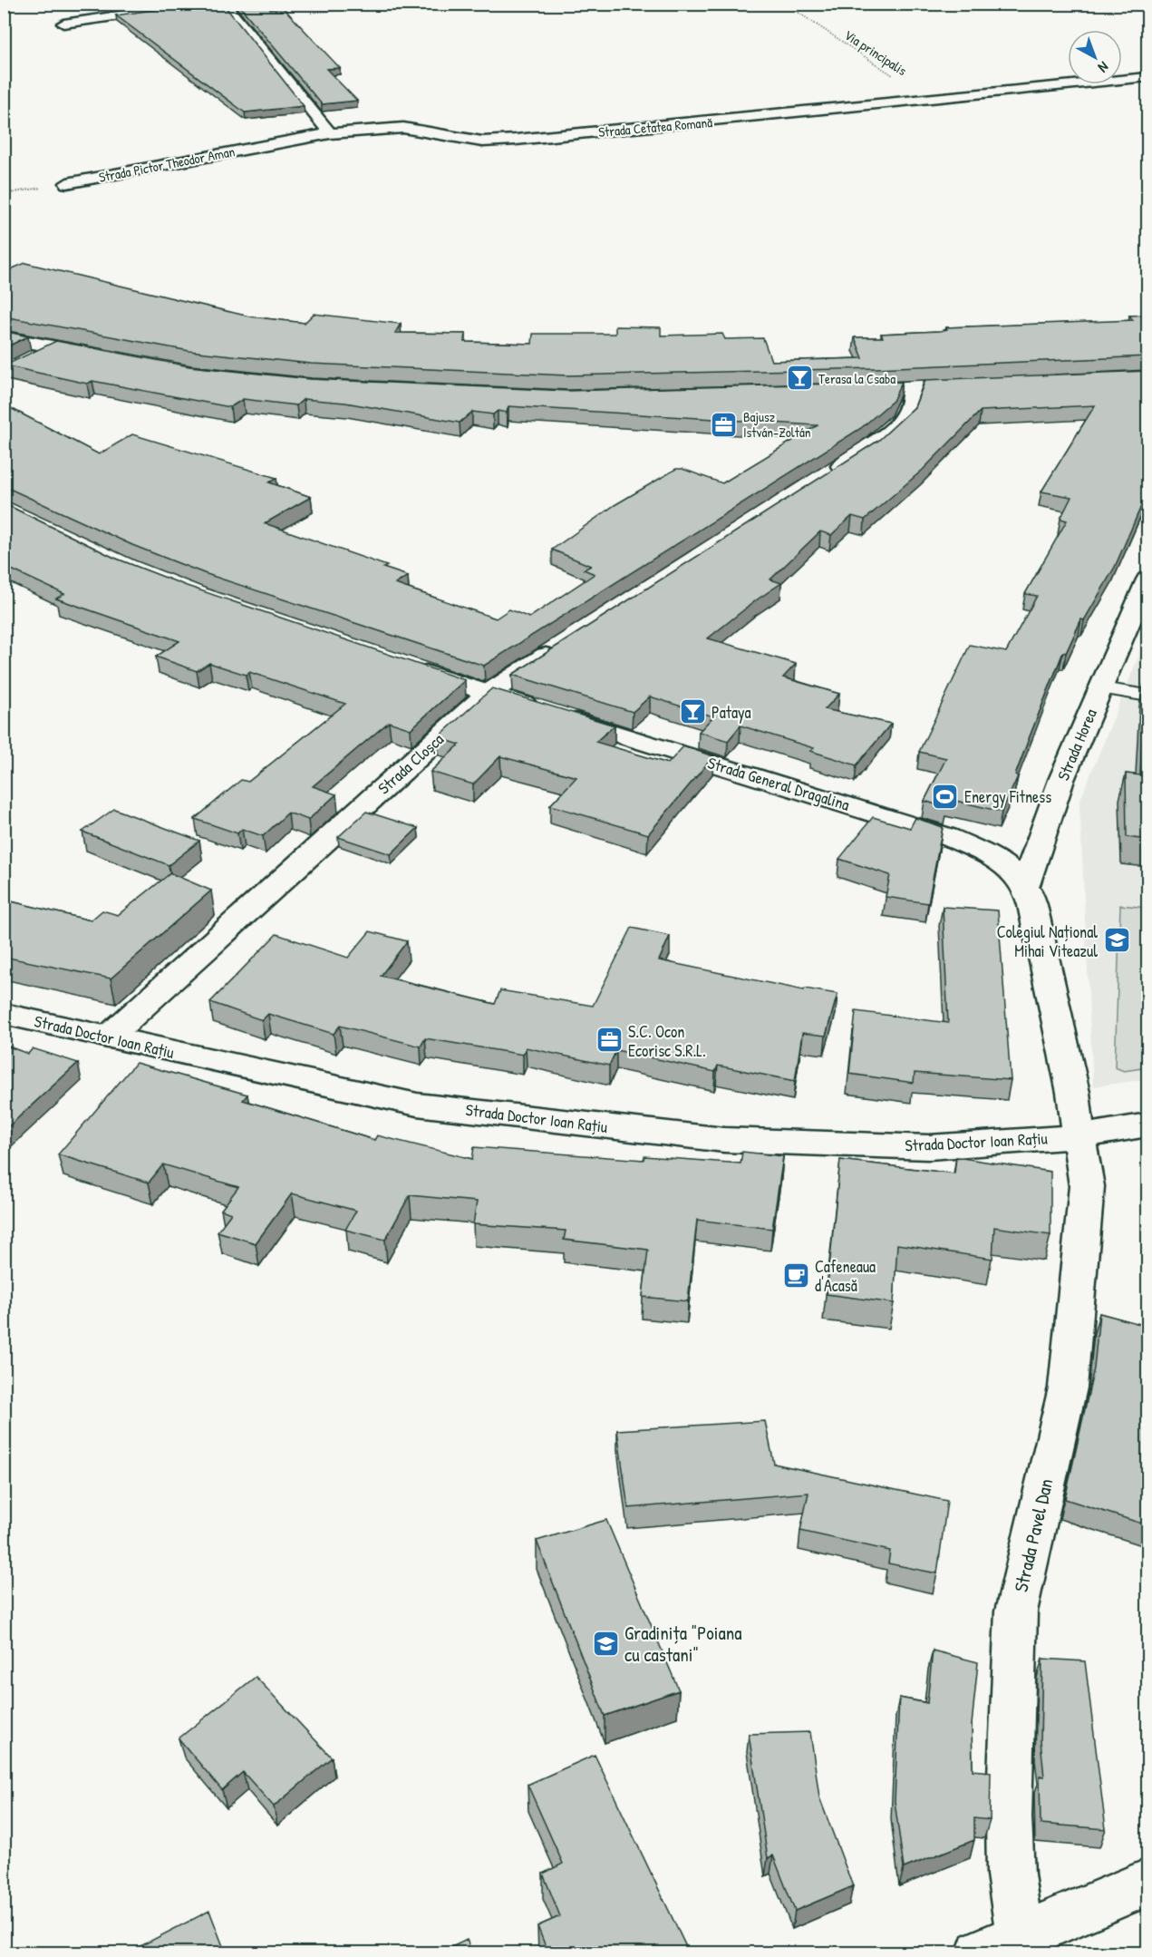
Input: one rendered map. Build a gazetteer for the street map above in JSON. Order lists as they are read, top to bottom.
{
  "streets": {
    "street": [
      "Strada Cetatea Romană",
      "Strada Pictor Theodor Aman",
      "Strada Horea",
      "Strada Cloșca",
      "Strada General Dragalina",
      "Strada Doctor Ioan Rațiu",
      "Strada Pavel Dan"
    ],
    "path": ["Via principalis"]
  },
  "crossings": [
    ["Via principalis", "Strada Cetatea Romană"],
    ["Strada Cetatea Romană", "Strada Pictor Theodor Aman"],
    ["Strada Horea", "Strada General Dragalina"],
    ["Strada Cloșca", "Strada General Dragalina"],
    ["Strada Cloșca", "Strada Doctor Ioan Rațiu"],
    ["Strada Doctor Ioan Rațiu", "Strada Pavel Dan"]
  ],
  "places": {
    "bar": ["Terasa la Csaba", "Pataya"],
    "office": ["Bajusz István-Zoltán", "S.C. Ocon Ecorisc S.R.L."],
    "sports": ["Energy Fitness"],
    "school or university": ["Colegiul Național Mihai Viteazul", "Gradinița \"Poiana cu castani\""],
    "cafe": ["Cafeneaua d'Acasă"]
  },
  "north": "bottom right"
}
